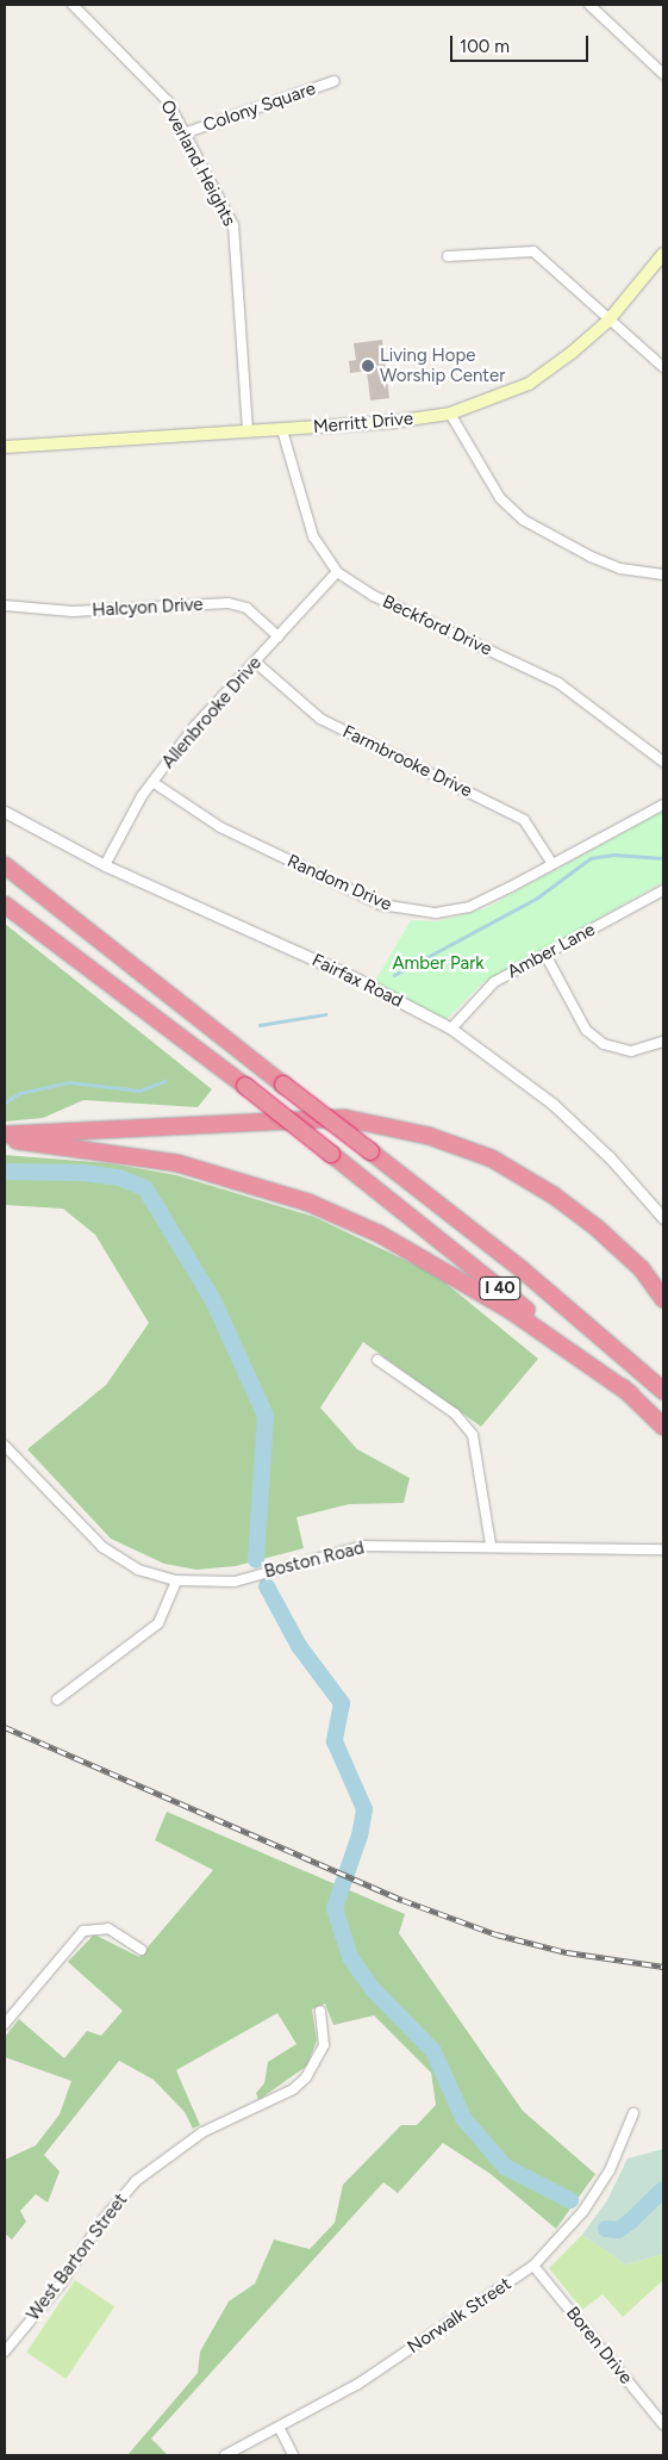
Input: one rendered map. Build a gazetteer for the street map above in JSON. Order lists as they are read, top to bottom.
{
  "streets": {
    "highway": ["I 40"],
    "main road": ["Merritt Drive"],
    "street": [
      "Colony Square",
      "Overland Heights",
      "Halcyon Drive",
      "Beckford Drive",
      "Allenbrooke Drive",
      "Farmbrooke Drive",
      "Random Drive",
      "Amber Lane",
      "Fairfax Road",
      "Boston Road",
      "West Barton Street",
      "Norwalk Street",
      "Boren Drive"
    ]
  },
  "crossings": [
    ["Colony Square", "Overland Heights"],
    ["Overland Heights", "Merritt Drive"],
    ["Merritt Drive", "Beckford Drive"],
    ["Halcyon Drive", "Allenbrooke Drive"],
    ["Beckford Drive", "Allenbrooke Drive"],
    ["Allenbrooke Drive", "Farmbrooke Drive"],
    ["Allenbrooke Drive", "Random Drive"],
    ["Allenbrooke Drive", "Fairfax Road"],
    ["Farmbrooke Drive", "Random Drive"],
    ["Amber Lane", "Fairfax Road"],
    ["Norwalk Street", "Boren Drive"]
  ],
  "parks": ["Amber Park"],
  "places": ["Living Hope Worship Center"],
  "scale_bar": "100 m"
}
